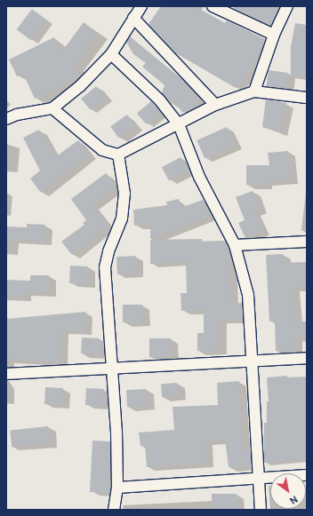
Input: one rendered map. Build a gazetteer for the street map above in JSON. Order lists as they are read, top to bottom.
{
  "north": "bottom right"
}
